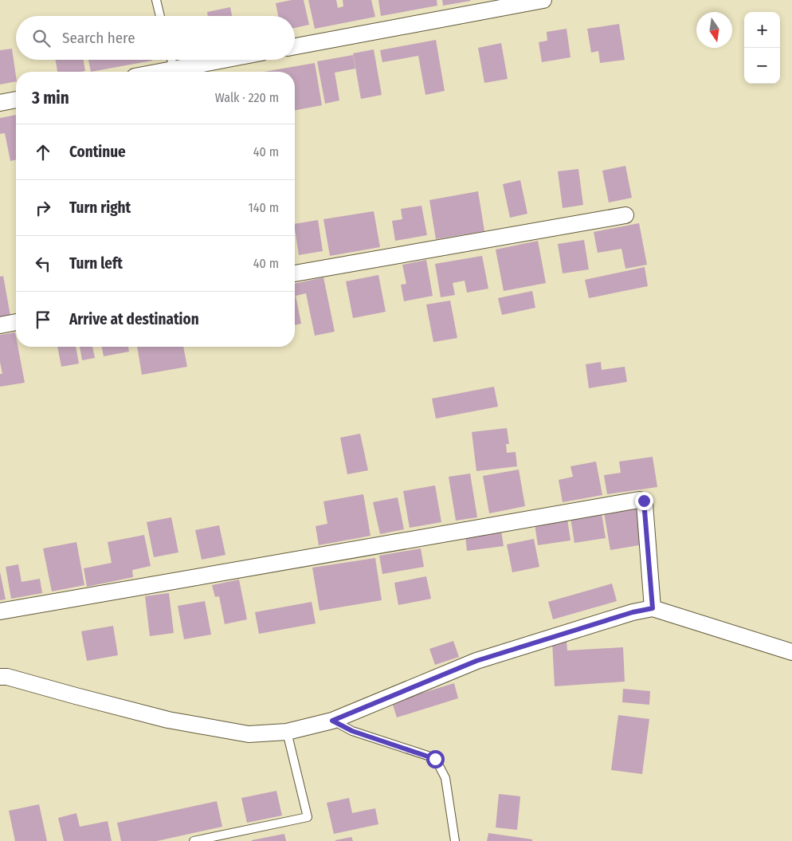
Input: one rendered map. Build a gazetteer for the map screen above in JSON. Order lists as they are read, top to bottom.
{
  "north": "bottom",
  "page": {
    "map_buttons": ["+", "−"],
    "search": "Search here",
    "heading": ["3 min", "Walk · 220 m"],
    "list": [
      ["Continue", "40 m"],
      ["Turn right", "140 m"],
      ["Turn left", "40 m"],
      "Arrive at destination"
    ]
  }
}
